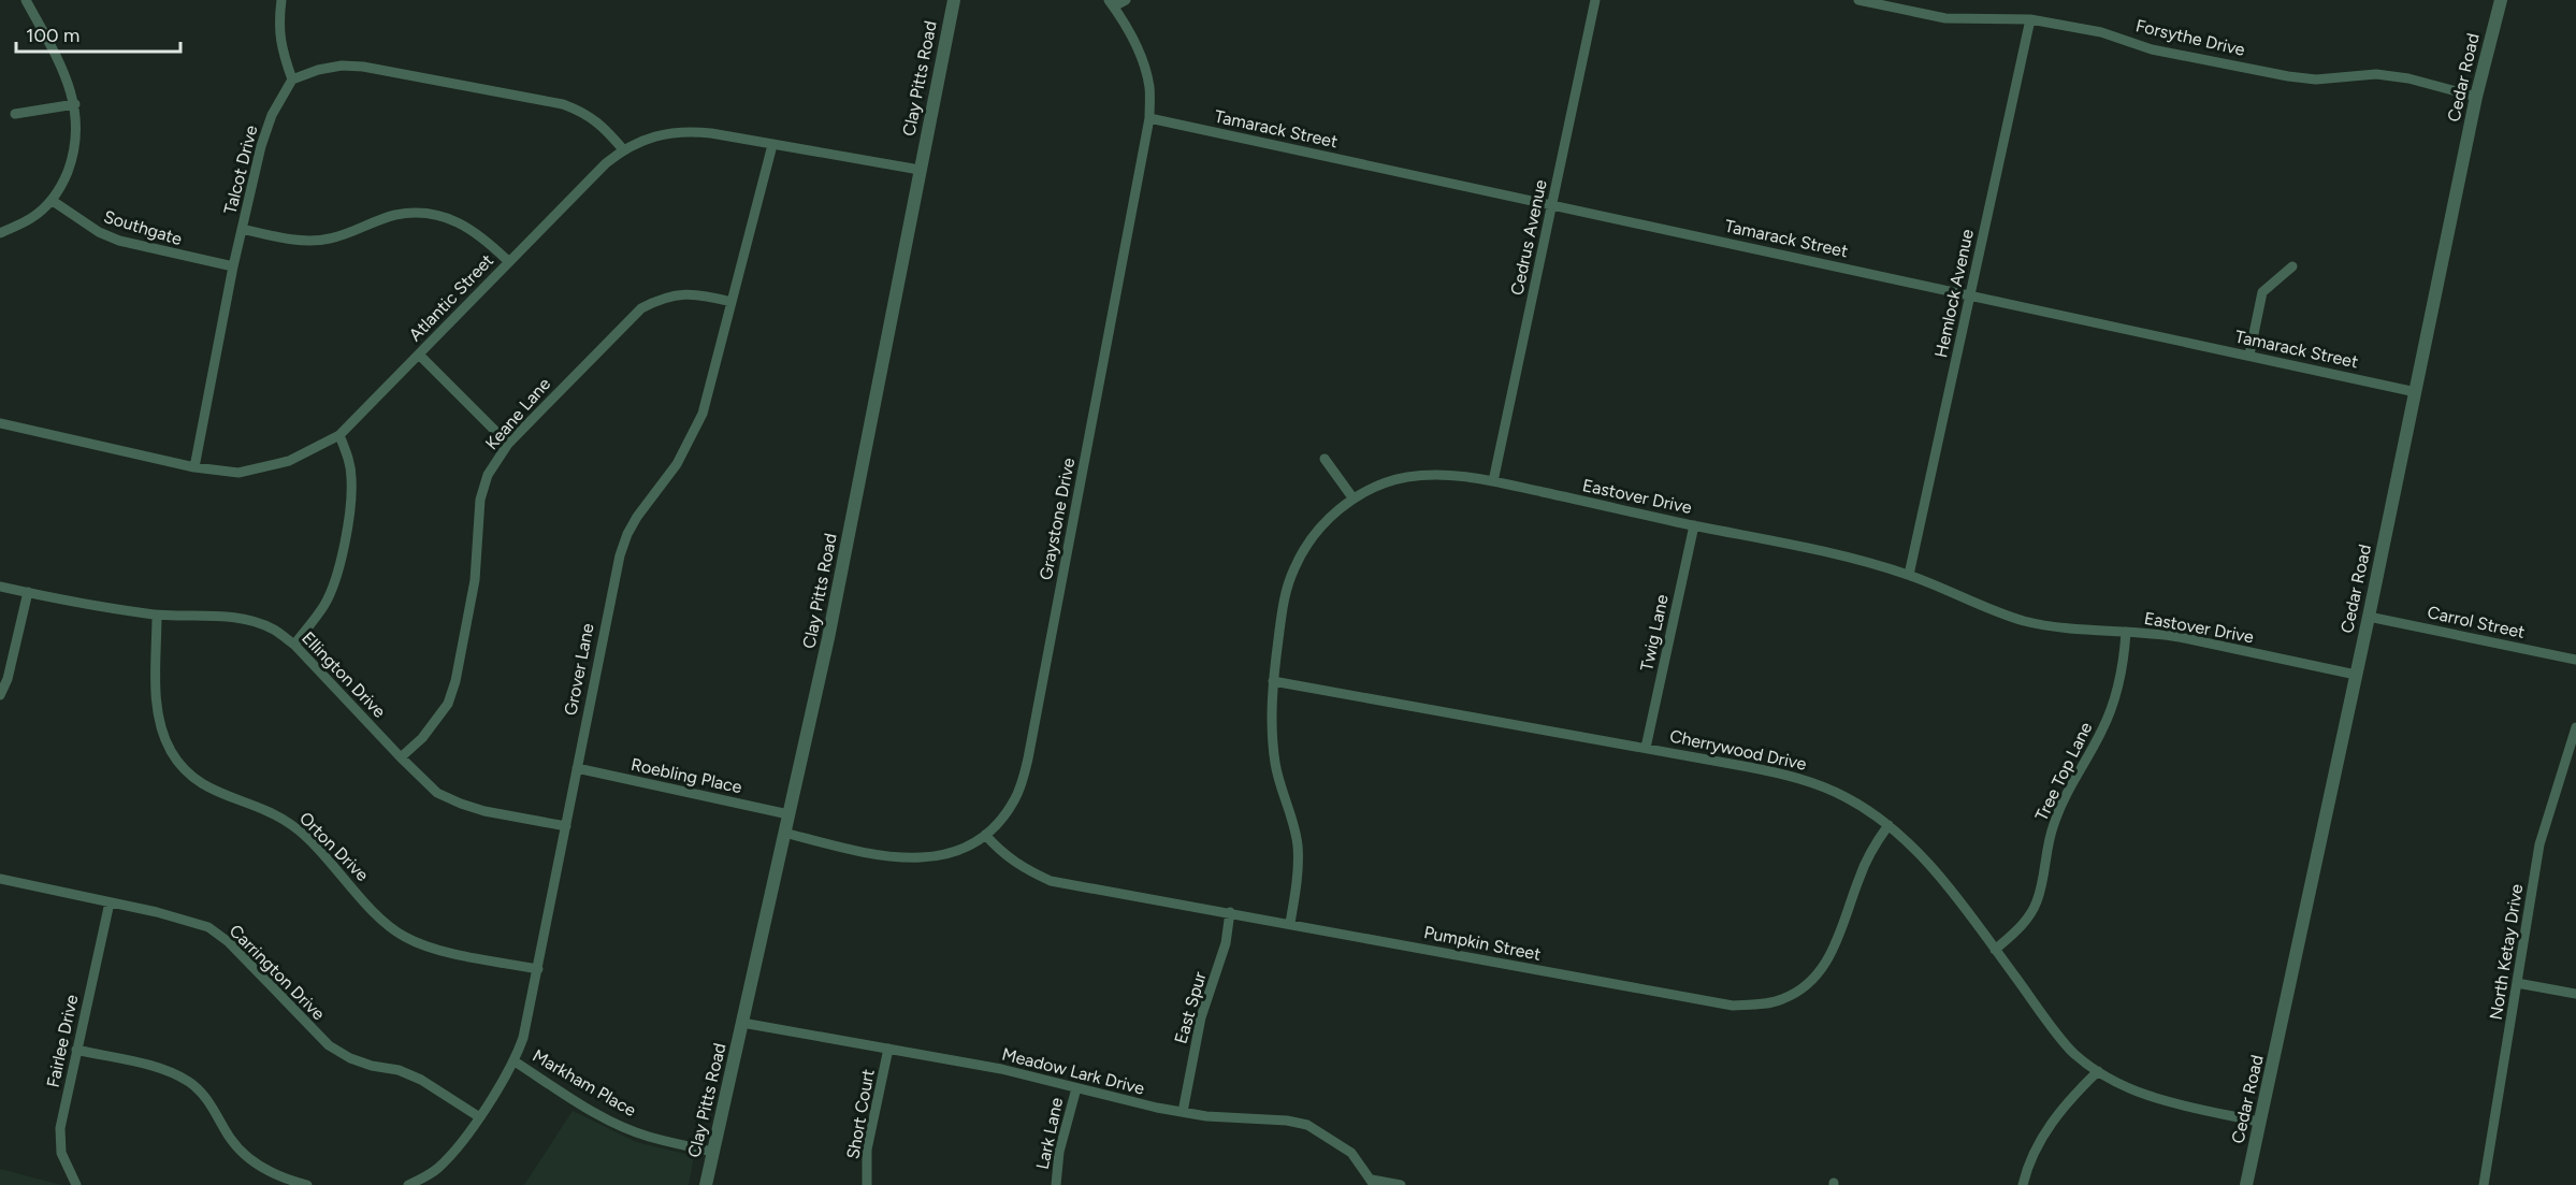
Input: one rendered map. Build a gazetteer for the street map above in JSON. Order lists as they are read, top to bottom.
{
  "streets": {
    "street": [
      "Forsythe Drive",
      "Cedar Road",
      "Clay Pitts Road",
      "Tamarack Street",
      "Talcot Drive",
      "Southgate",
      "Cedrus Avenue",
      "Hemlock Avenue",
      "Atlantic Street",
      "Keane Lane",
      "Eastover Drive",
      "Graystone Drive",
      "Carrol Street",
      "Twig Lane",
      "Grover Lane",
      "Ellington Drive",
      "Cherrywood Drive",
      "Tree Top Lane",
      "Roebling Place",
      "Orton Drive",
      "Pumpkin Street",
      "North Ketay Drive",
      "Carrington Drive",
      "East Spur",
      "Fairlee Drive",
      "Meadow Lark Drive",
      "Markham Place",
      "Short Court",
      "Lark Lane"
    ]
  },
  "crossings": [
    ["Forsythe Drive", "Cedar Road"],
    ["Forsythe Drive", "Hemlock Avenue"],
    ["Cedar Road", "Tamarack Street"],
    ["Cedar Road", "Eastover Drive"],
    ["Cedar Road", "Carrol Street"],
    ["Cedar Road", "Cherrywood Drive"],
    ["Clay Pitts Road", "Atlantic Street"],
    ["Clay Pitts Road", "Graystone Drive"],
    ["Clay Pitts Road", "Roebling Place"],
    ["Clay Pitts Road", "Meadow Lark Drive"],
    ["Clay Pitts Road", "Markham Place"],
    ["Tamarack Street", "Cedrus Avenue"],
    ["Tamarack Street", "Hemlock Avenue"],
    ["Tamarack Street", "Graystone Drive"],
    ["Talcot Drive", "Southgate"],
    ["Talcot Drive", "Atlantic Street"],
    ["Cedrus Avenue", "Eastover Drive"],
    ["Hemlock Avenue", "Eastover Drive"],
    ["Atlantic Street", "Grover Lane"],
    ["Keane Lane", "Grover Lane"],
    ["Keane Lane", "Ellington Drive"],
    ["Eastover Drive", "Twig Lane"],
    ["Eastover Drive", "Cherrywood Drive"],
    ["Eastover Drive", "Tree Top Lane"],
    ["Eastover Drive", "Pumpkin Street"],
    ["Graystone Drive", "Pumpkin Street"],
    ["Twig Lane", "Cherrywood Drive"],
    ["Grover Lane", "Ellington Drive"],
    ["Grover Lane", "Roebling Place"],
    ["Grover Lane", "Orton Drive"],
    ["Grover Lane", "Carrington Drive"],
    ["Grover Lane", "Markham Place"],
    ["Ellington Drive", "Orton Drive"],
    ["Cherrywood Drive", "Tree Top Lane"],
    ["Cherrywood Drive", "Pumpkin Street"],
    ["Pumpkin Street", "East Spur"],
    ["Carrington Drive", "Fairlee Drive"],
    ["East Spur", "Meadow Lark Drive"],
    ["Meadow Lark Drive", "Short Court"],
    ["Meadow Lark Drive", "Lark Lane"]
  ],
  "scale_bar": "100 m"
}
